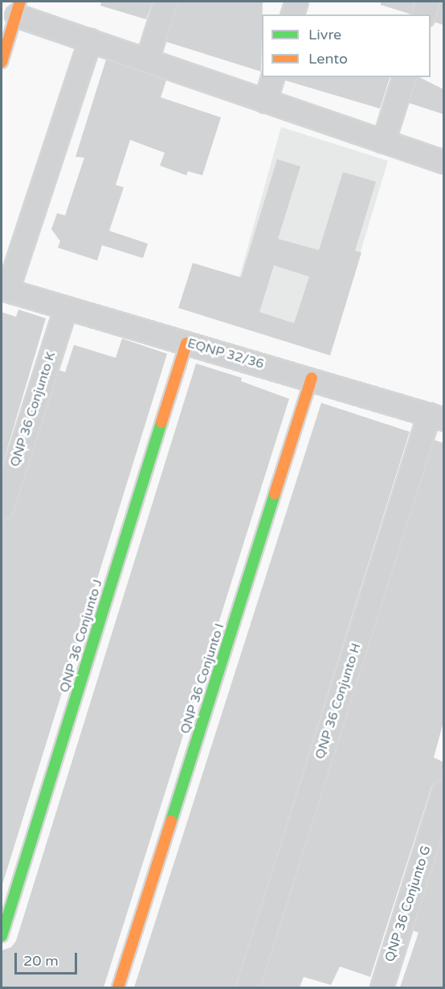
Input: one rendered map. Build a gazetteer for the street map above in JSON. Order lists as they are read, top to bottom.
{
  "streets": {
    "street": [
      "EQNP 32/36",
      "QNP 36 Conjunto K",
      "QNP 36 Conjunto J",
      "QNP 36 Conjunto I",
      "QNP 36 Conjunto H",
      "QNP 36 Conjunto G"
    ]
  },
  "crossings": [
    ["EQNP 32/36", "QNP 36 Conjunto K"],
    ["EQNP 32/36", "QNP 36 Conjunto J"],
    ["EQNP 32/36", "QNP 36 Conjunto I"],
    ["EQNP 32/36", "QNP 36 Conjunto H"]
  ],
  "legend": ["Livre", "Lento"],
  "scale_bar": "20 m"
}
